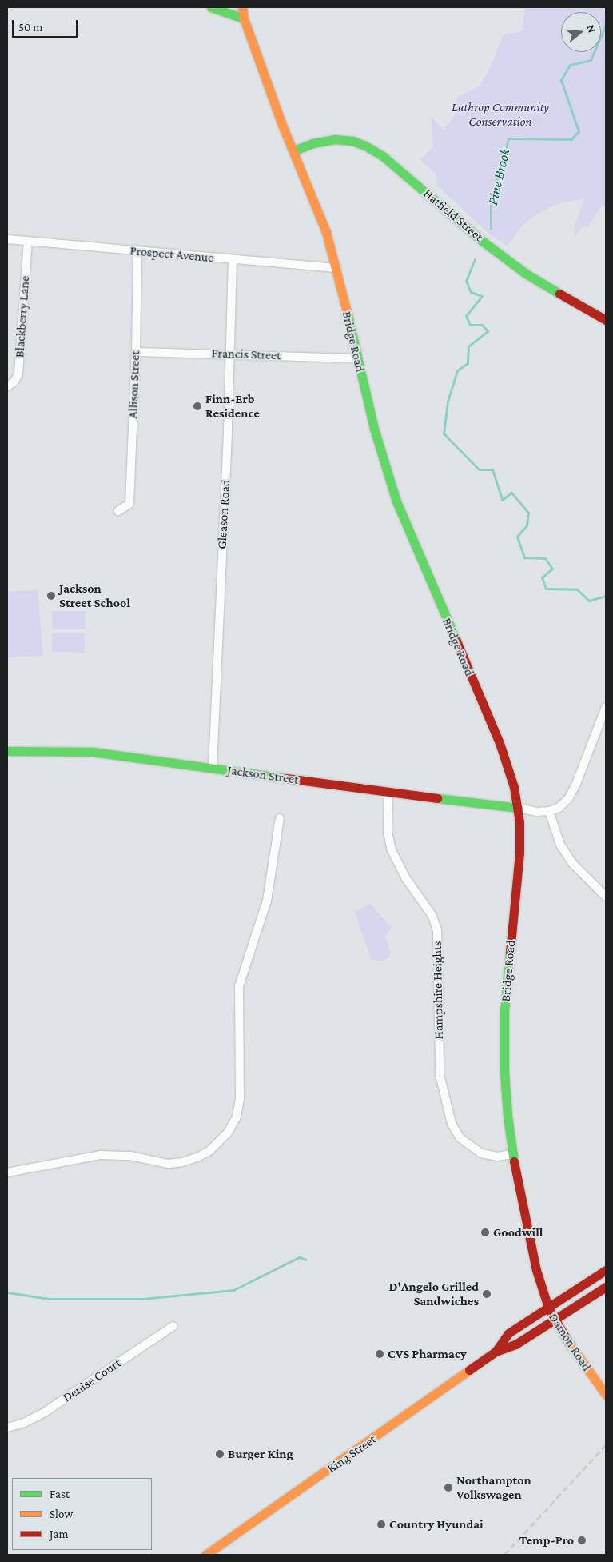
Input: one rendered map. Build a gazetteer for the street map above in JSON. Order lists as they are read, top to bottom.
{
  "streets": {
    "main road": [
      "Hatfield Street",
      "Bridge Road",
      "Jackson Street",
      "Damon Road",
      "King Street"
    ],
    "street": [
      "Prospect Avenue",
      "Blackberry Lane",
      "Francis Street",
      "Allison Street",
      "Gleason Road",
      "Hampshire Heights",
      "Denise Court"
    ]
  },
  "crossings": [
    ["Hatfield Street", "Bridge Road"],
    ["Prospect Avenue", "Blackberry Lane"],
    ["Prospect Avenue", "Bridge Road"],
    ["Prospect Avenue", "Allison Street"],
    ["Prospect Avenue", "Gleason Road"],
    ["Bridge Road", "Francis Street"],
    ["Bridge Road", "Jackson Street"],
    ["Bridge Road", "Hampshire Heights"],
    ["Bridge Road", "Damon Road"],
    ["Bridge Road", "King Street"],
    ["Francis Street", "Allison Street"],
    ["Francis Street", "Gleason Road"],
    ["Gleason Road", "Jackson Street"],
    ["Jackson Street", "Hampshire Heights"],
    ["Damon Road", "King Street"]
  ],
  "water": ["Pine Brook"],
  "parks": ["Lathrop Community Conservation"],
  "places": [
    "Finn-Erb Residence",
    "Jackson Street School",
    "Goodwill",
    "D'Angelo Grilled Sandwiches",
    "CVS Pharmacy",
    "Burger King",
    "Northampton Volkswagen",
    "Country Hyundai",
    "Temp-Pro"
  ],
  "legend": ["Fast", "Slow", "Jam"],
  "scale_bar": "50 m",
  "north": "right"
}
